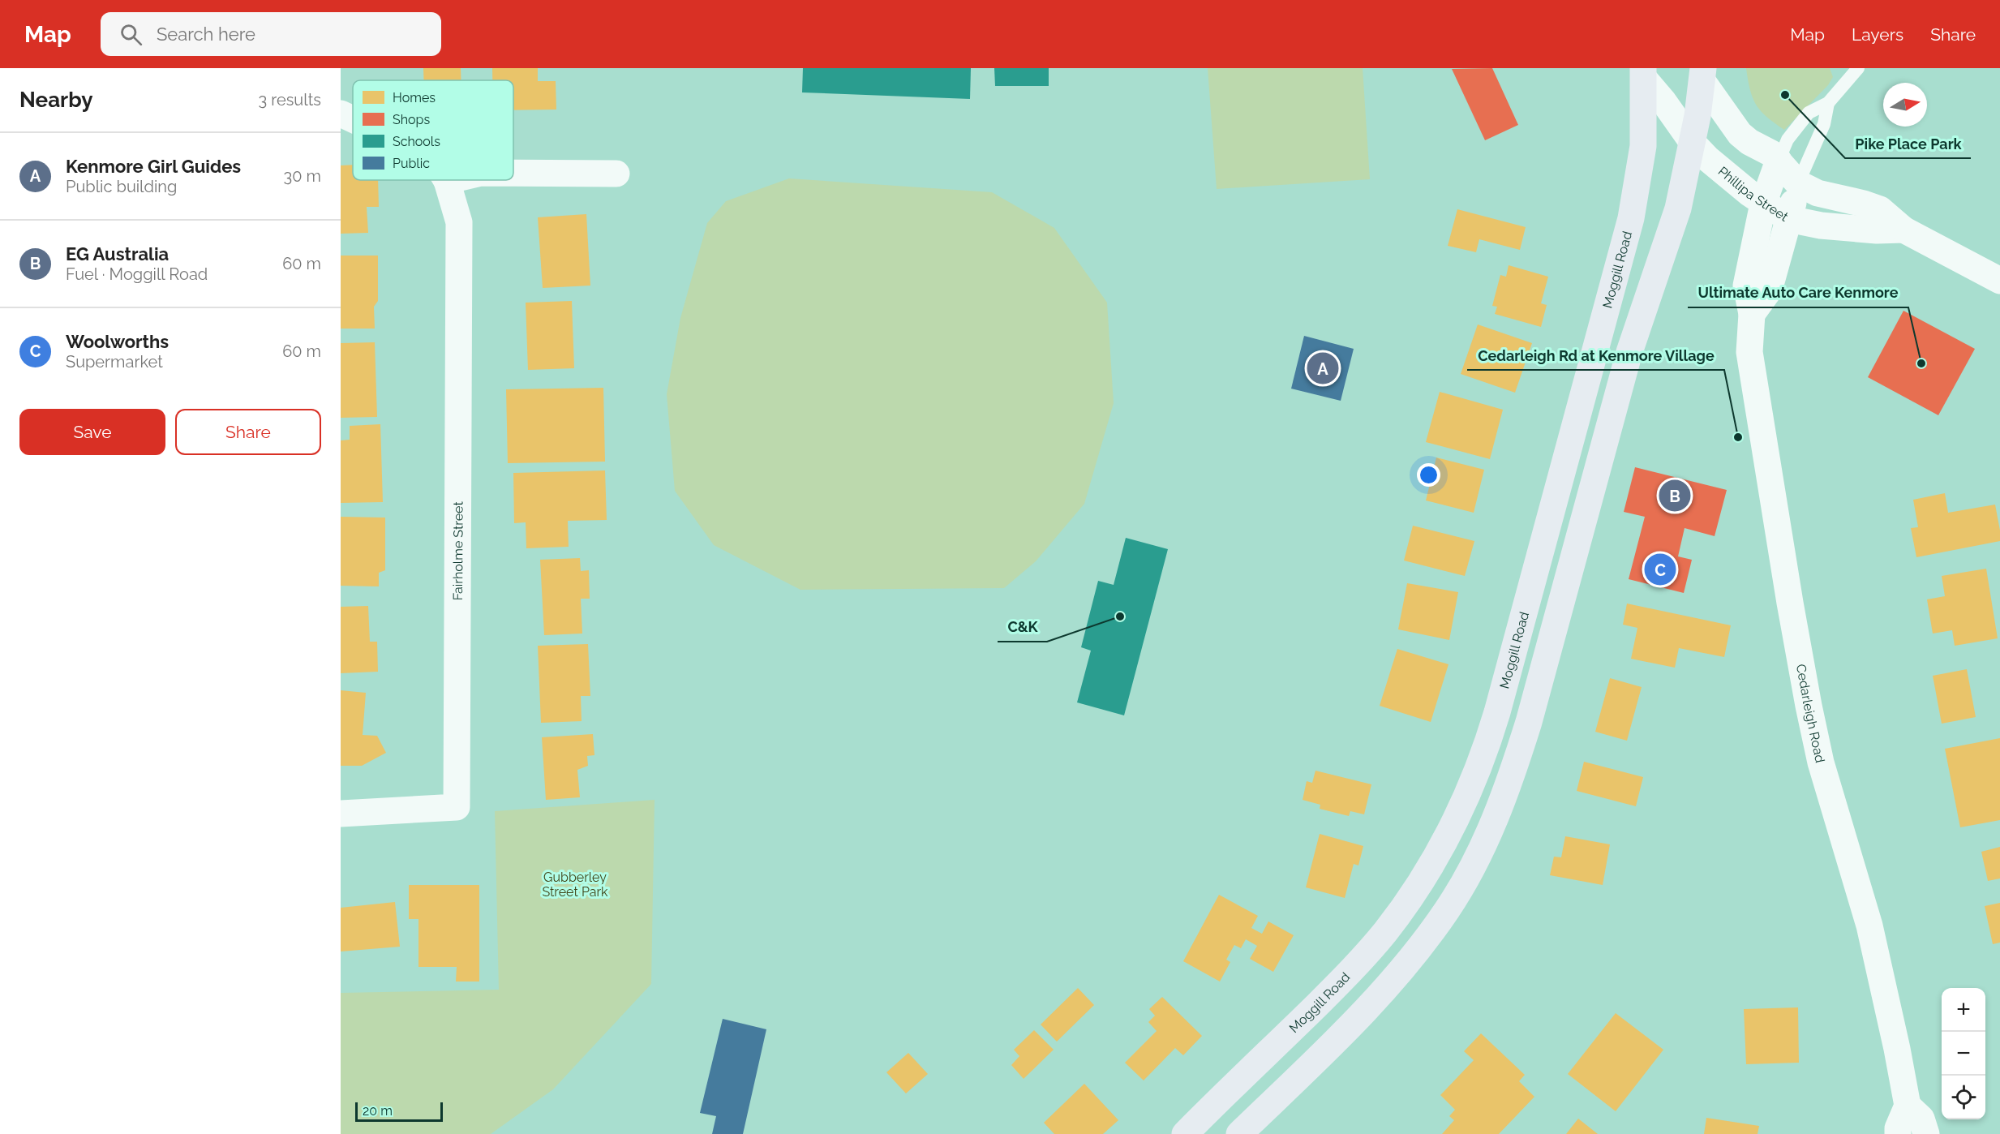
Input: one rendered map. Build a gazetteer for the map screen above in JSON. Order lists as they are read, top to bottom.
{
  "streets": {
    "highway": ["Moggill Road"],
    "street": ["Phillipa Street", "Fairholme Street", "Cedarleigh Road"]
  },
  "crossings": [
    ["Phillipa Street", "Moggill Road"],
    ["Phillipa Street", "Cedarleigh Road"]
  ],
  "parks": ["Gubberley Street Park"],
  "places": [
    "Pike Place Park",
    "Ultimate Auto Care Kenmore",
    "Cedarleigh Rd at Kenmore Village",
    "C&K"
  ],
  "legend": [
    "Homes",
    "Shops",
    "Schools",
    "Public"
  ],
  "scale_bar": "20 m",
  "north": "right",
  "page": {
    "header": "Map",
    "search": "Search here",
    "nav": ["Map", "Layers", "Share"],
    "heading": ["Nearby", "3 results"],
    "list": [
      {
        "mark": "A",
        "name": "Kenmore Girl Guides",
        "note": "Public building",
        "value": "30 m"
      },
      {
        "mark": "B",
        "name": "EG Australia",
        "note": "Fuel · Moggill Road",
        "value": "60 m"
      },
      {
        "mark": "C",
        "name": "Woolworths",
        "note": "Supermarket",
        "value": "60 m"
      }
    ],
    "pins": ["A", "B", "C"],
    "buttons": ["Save", "Share"],
    "map_buttons": ["+", "−"],
    "scale": "20 m"
  }
}
